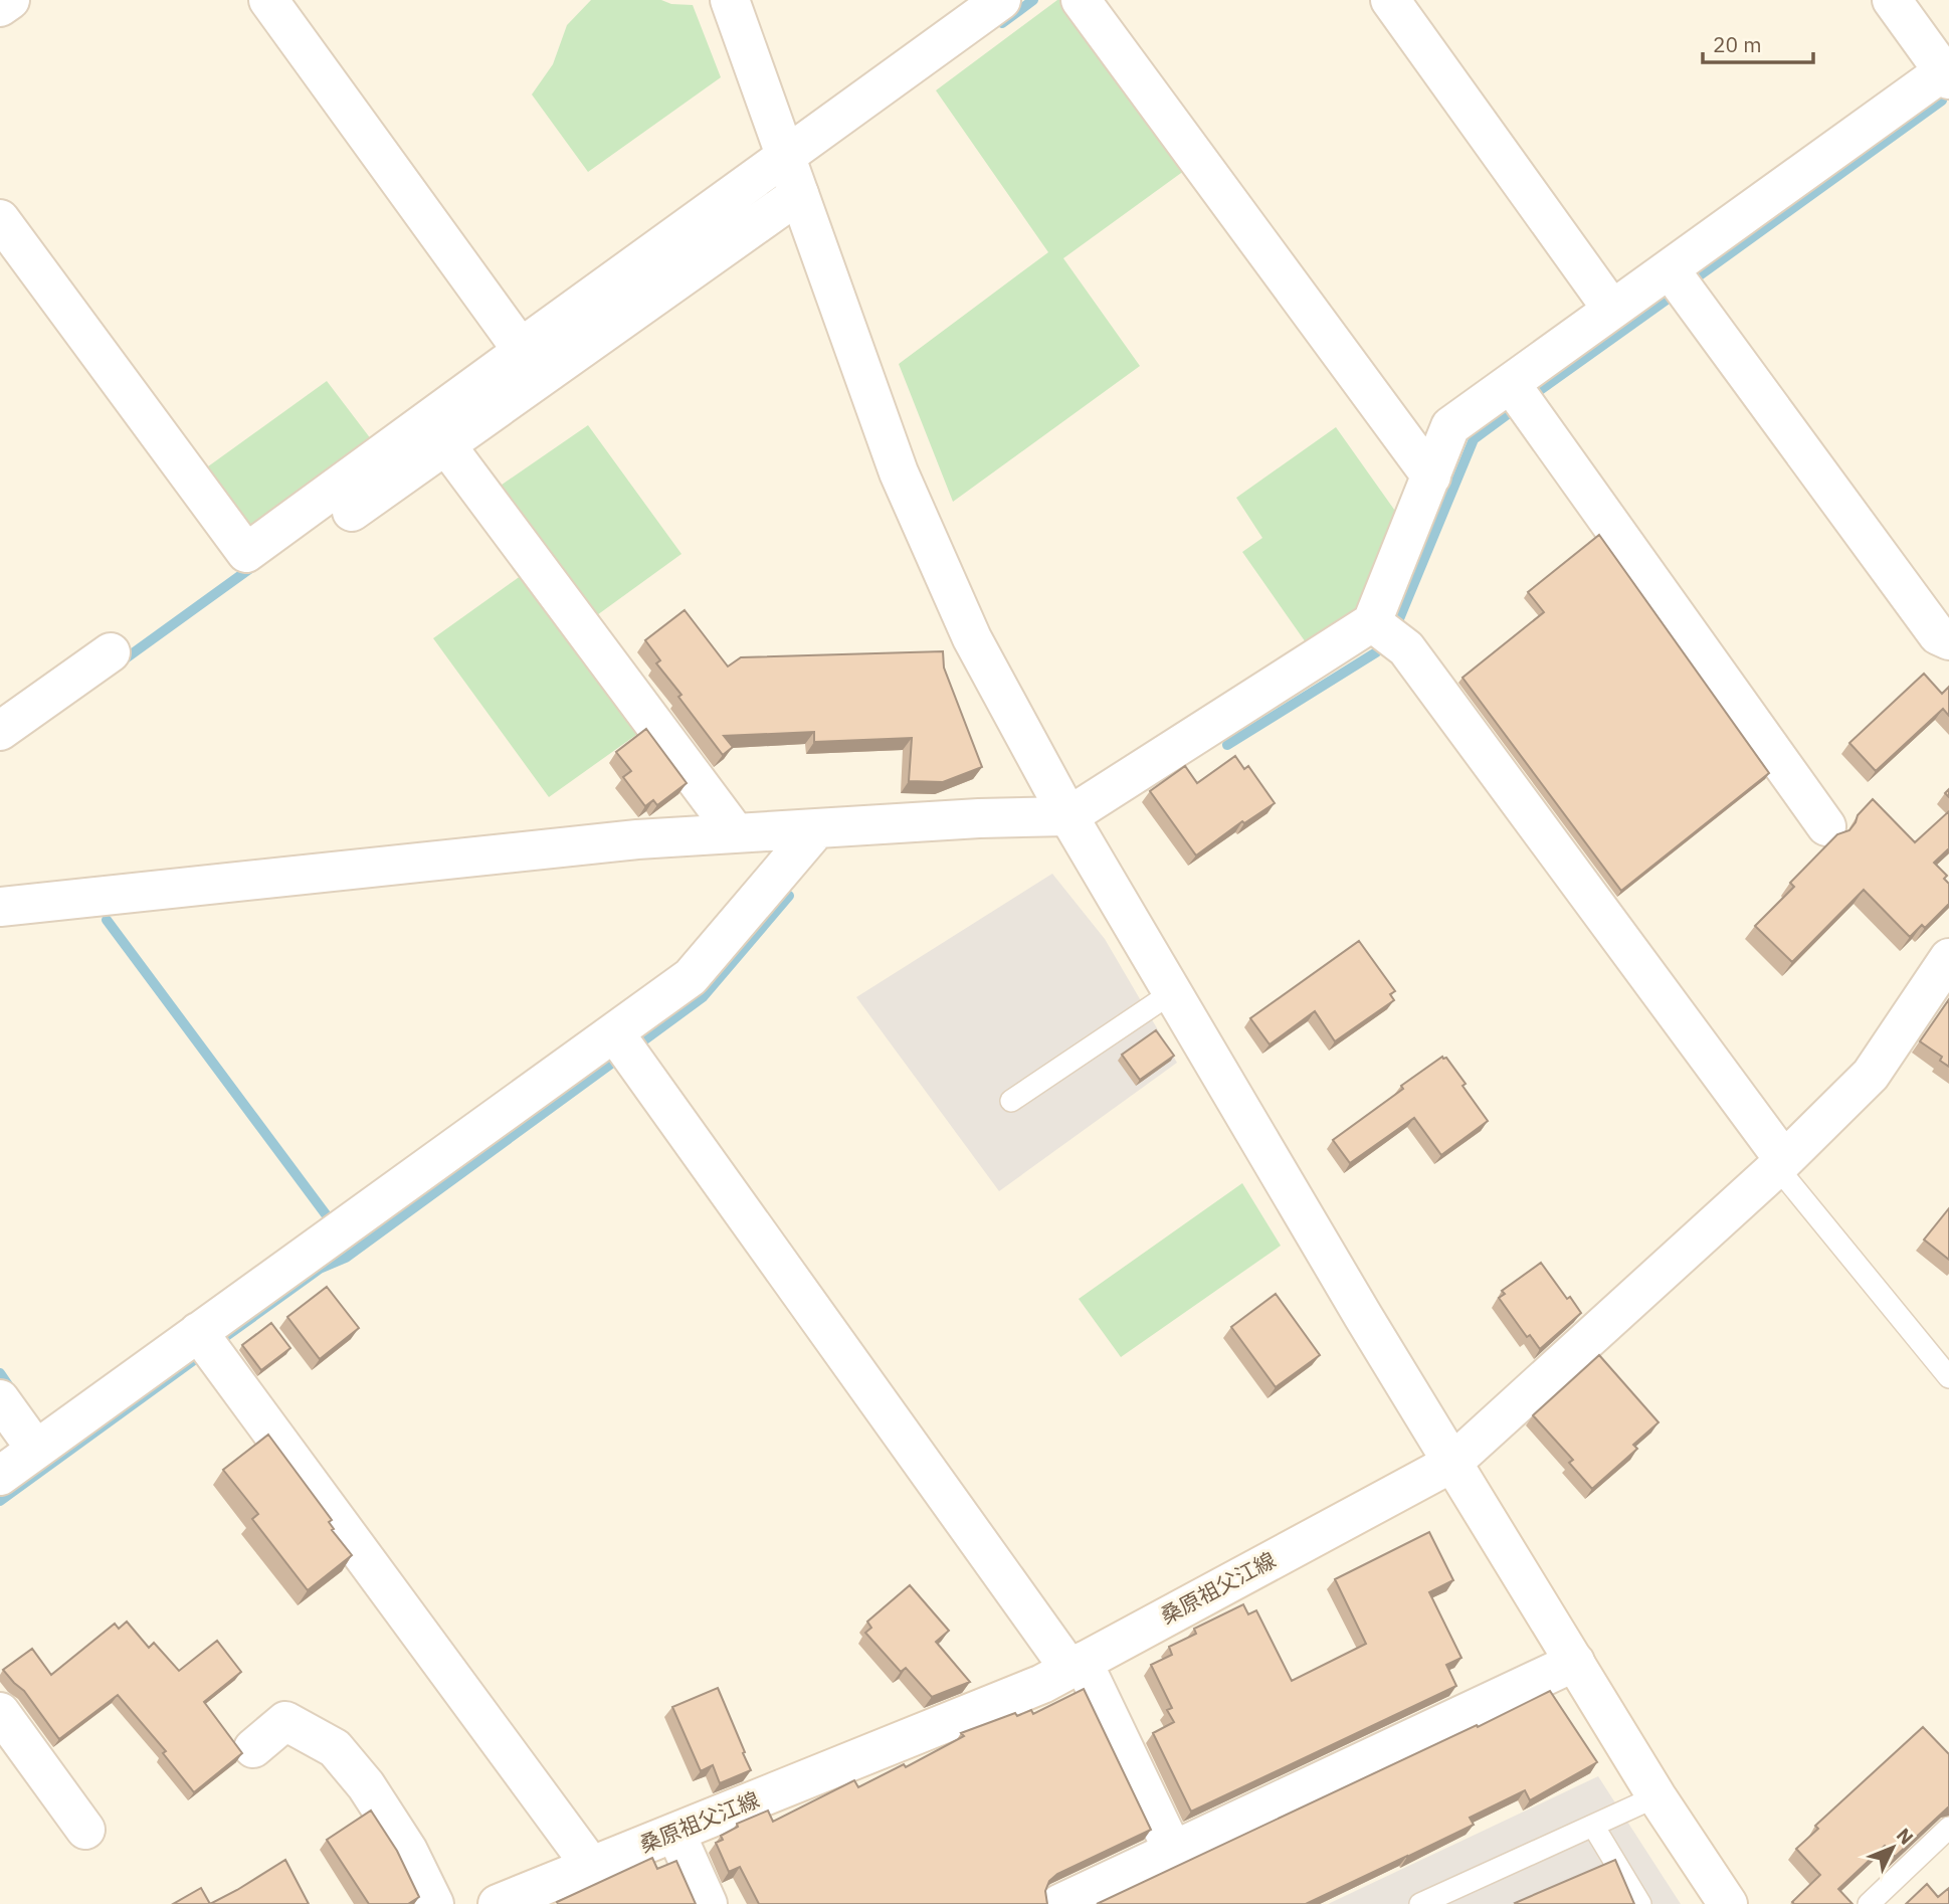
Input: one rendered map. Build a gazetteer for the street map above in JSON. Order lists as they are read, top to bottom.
{
  "streets": {
    "street": ["桑原祖父江線"]
  },
  "scale_bar": "20 m",
  "north": "top right"
}
